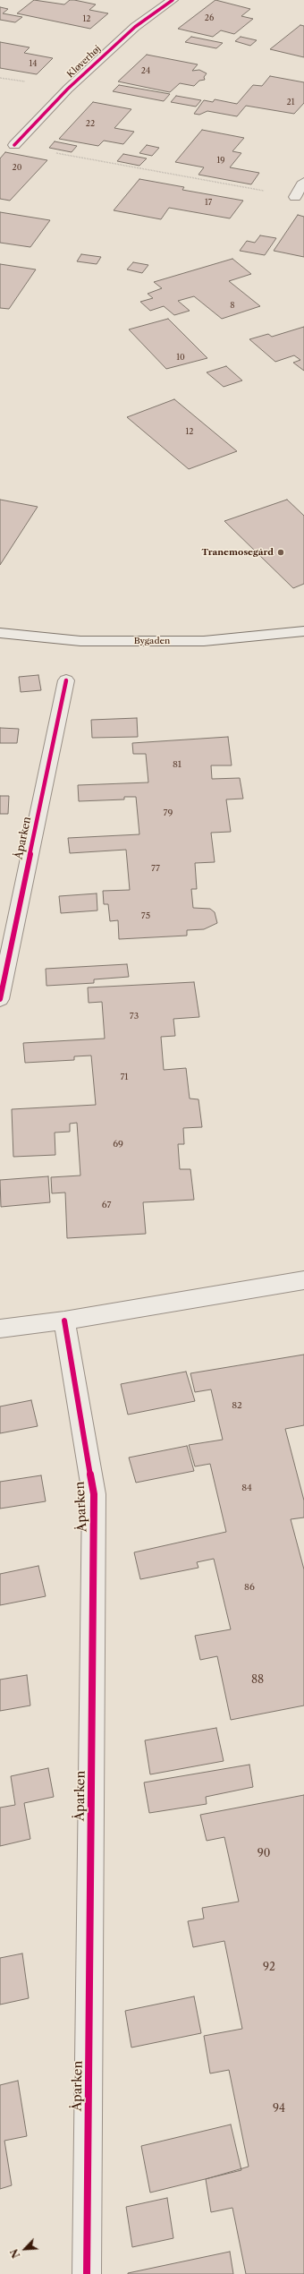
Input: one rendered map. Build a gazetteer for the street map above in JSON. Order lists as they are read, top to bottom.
{
  "streets": {
    "street": ["Kløverhøj", "Bygaden", "Åparken"]
  },
  "places": ["Tranemosegård"],
  "house_numbers": [
    "26",
    "12",
    "14",
    "24",
    "21",
    "22",
    "19",
    "20",
    "17",
    "8",
    "10",
    "12",
    "81",
    "79",
    "77",
    "75",
    "73",
    "71",
    "69",
    "67",
    "82",
    "84",
    "86",
    "88",
    "90",
    "92",
    "94"
  ],
  "north": "bottom left"
}
